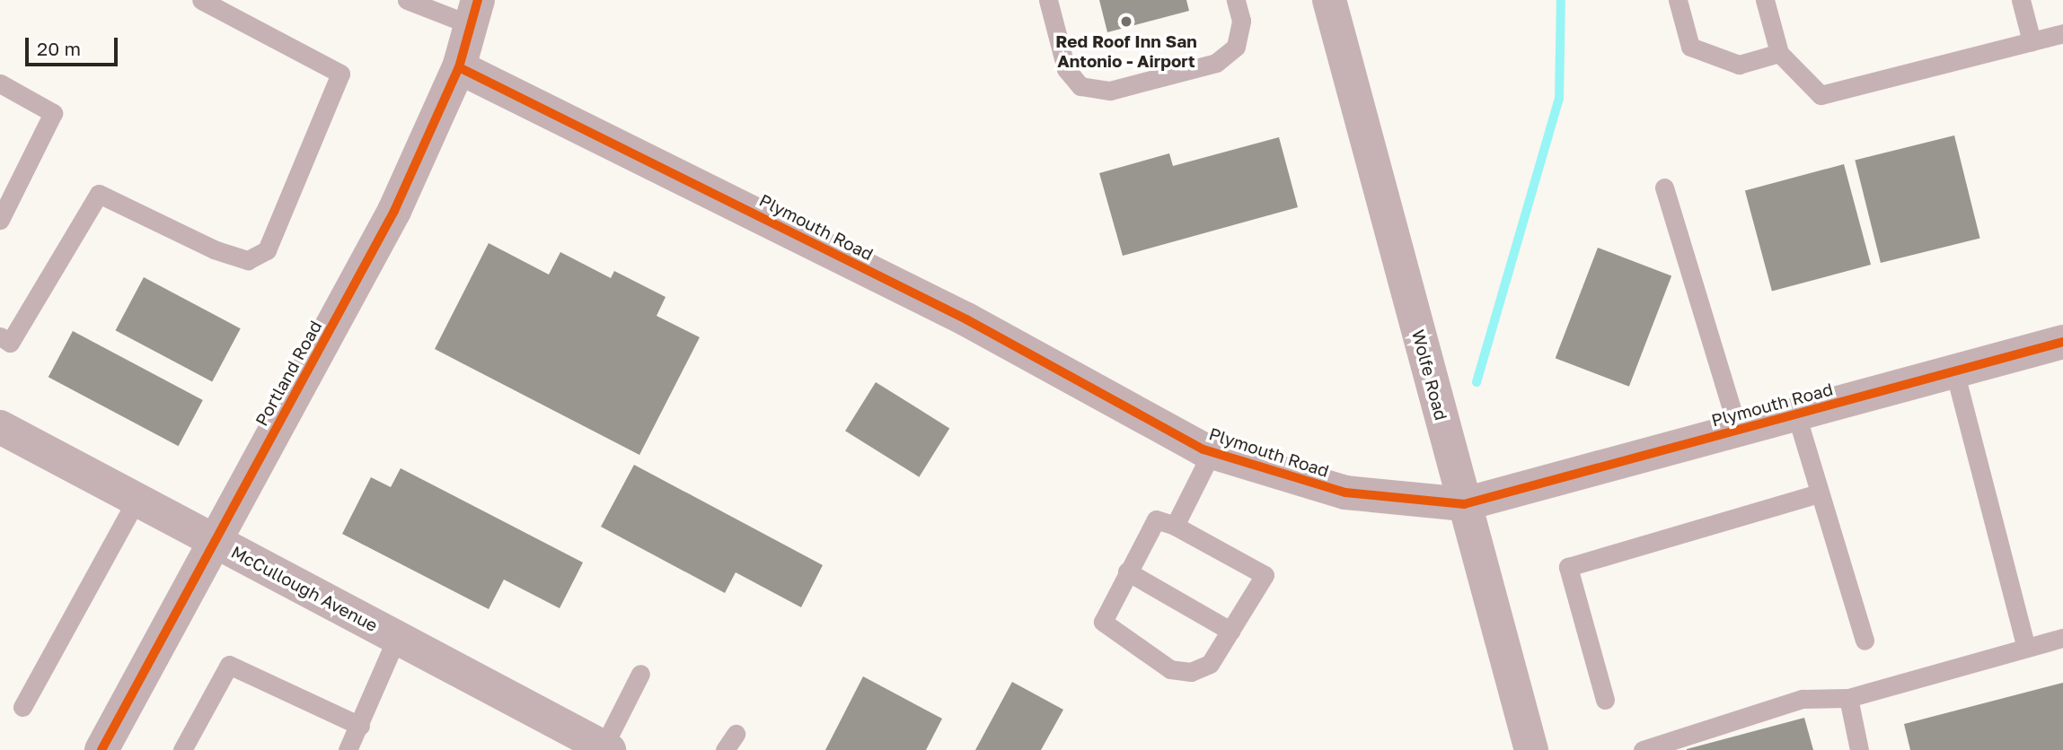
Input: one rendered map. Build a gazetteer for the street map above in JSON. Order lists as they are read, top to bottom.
{
  "streets": {
    "street": [
      "Plymouth Road",
      "Portland Road",
      "Wolfe Road",
      "McCullough Avenue"
    ]
  },
  "crossings": [
    ["Plymouth Road", "Portland Road"],
    ["Plymouth Road", "Wolfe Road"],
    ["Portland Road", "McCullough Avenue"]
  ],
  "places": ["Red Roof Inn San Antonio - Airport"],
  "scale_bar": "20 m"
}
